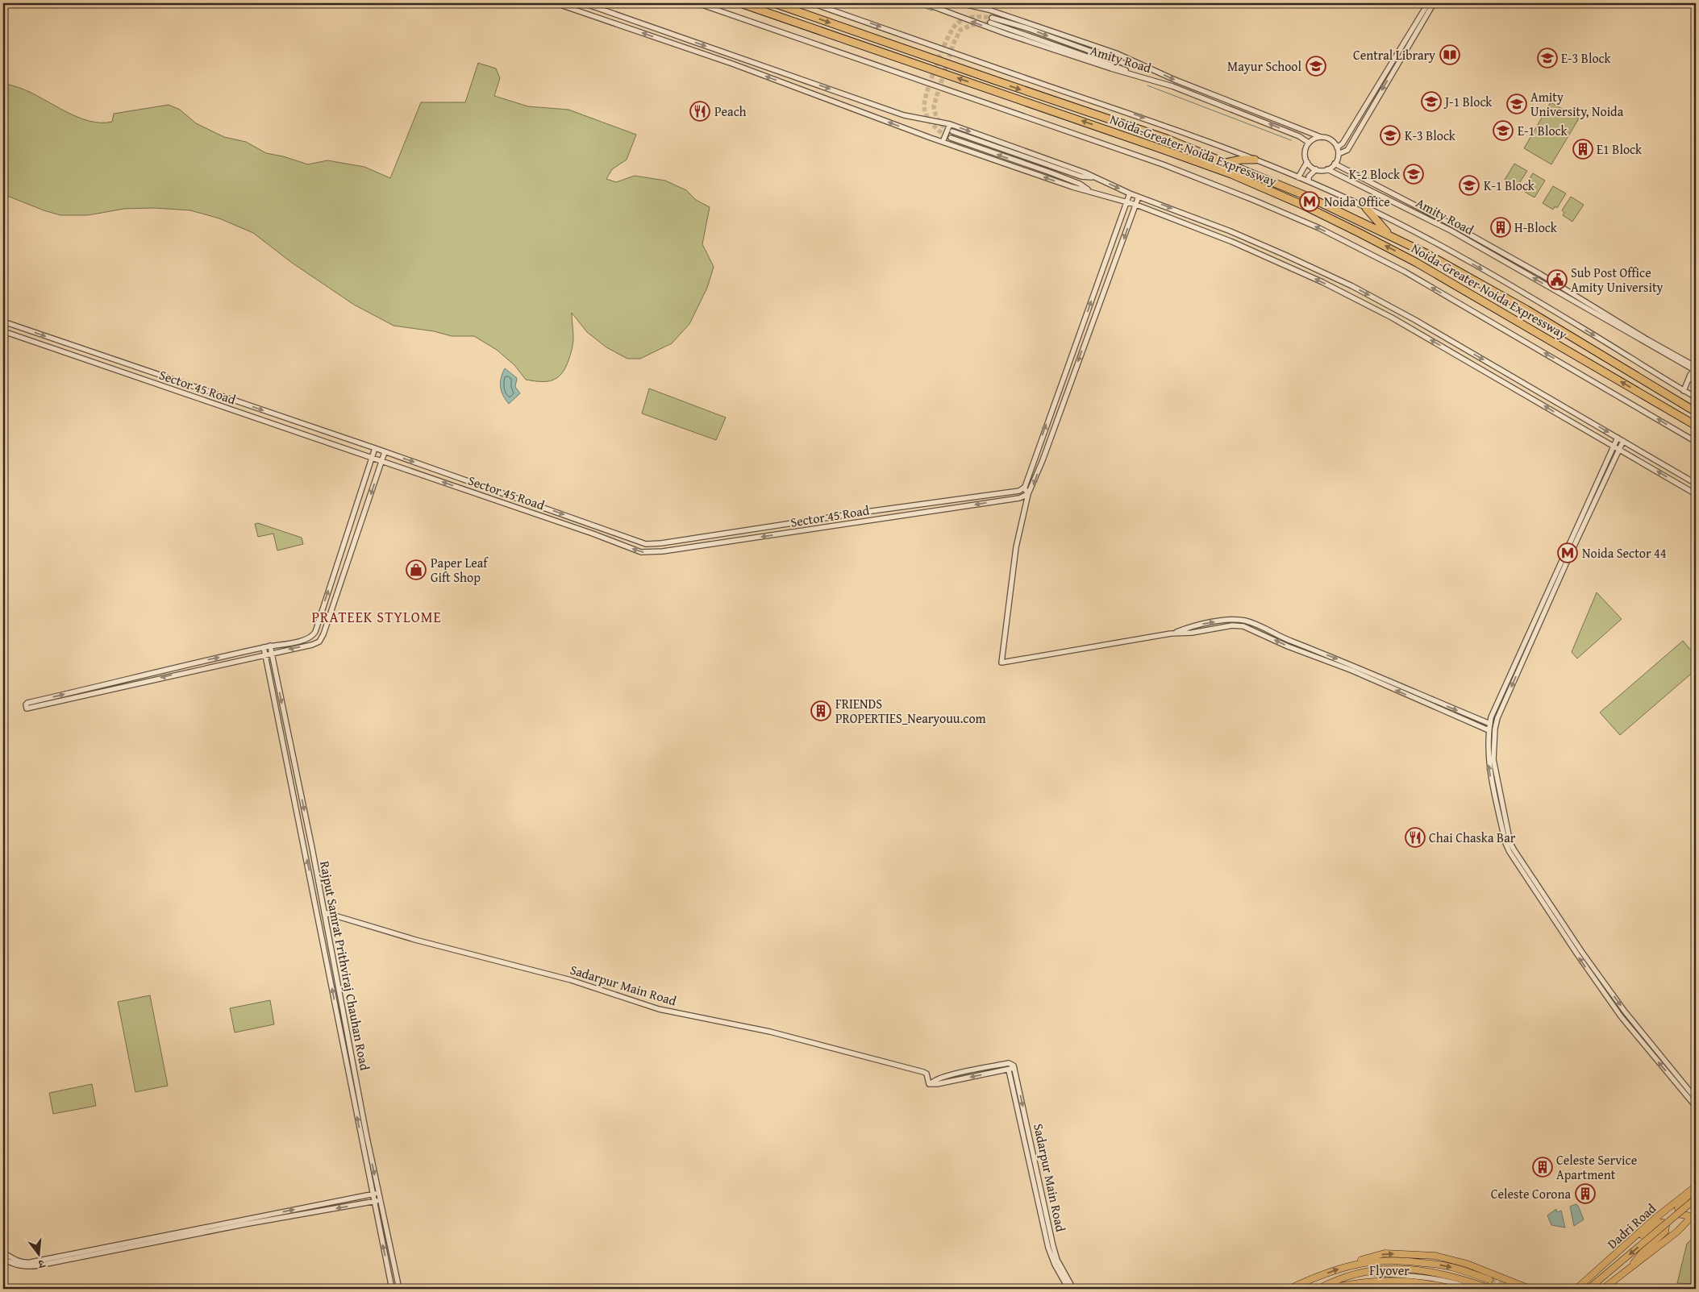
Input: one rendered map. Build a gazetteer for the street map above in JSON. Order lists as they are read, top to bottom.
{
  "streets": {
    "highway": ["Noida-Greater Noida Expressway"],
    "main road": ["Dadri Road", "Flyover"],
    "street": [
      "Amity Road",
      "Sector 45 Road",
      "Rajput Samrat Prithviraj Chauhan Road",
      "Sadarpur Main Road"
    ]
  },
  "crossings": [
    ["Rajput Samrat Prithviraj Chauhan Road", "Sadarpur Main Road"]
  ],
  "districts": ["PRATEEK STYLOME"],
  "places": {
    "library": ["Central Library"],
    "school or university": [
      "E-3 Block",
      "Mayur School",
      "J-1 Block",
      "Amity University, Noida",
      "E-1 Block",
      "K-3 Block",
      "K-2 Block",
      "K-1 Block"
    ],
    "restaurant": ["Peach", "Chai Chaska Bar"],
    "building": [
      "E1 Block",
      "H-Block",
      "FRIENDS PROPERTIES_Nearyouu.com",
      "Celeste Service Apartment",
      "Celeste Corona"
    ],
    "metro station": ["Noida Office", "Noida Sector 44"],
    "public building": ["Sub Post Office Amity University"],
    "shop": ["Paper Leaf Gift Shop"]
  },
  "north": "bottom"
}
